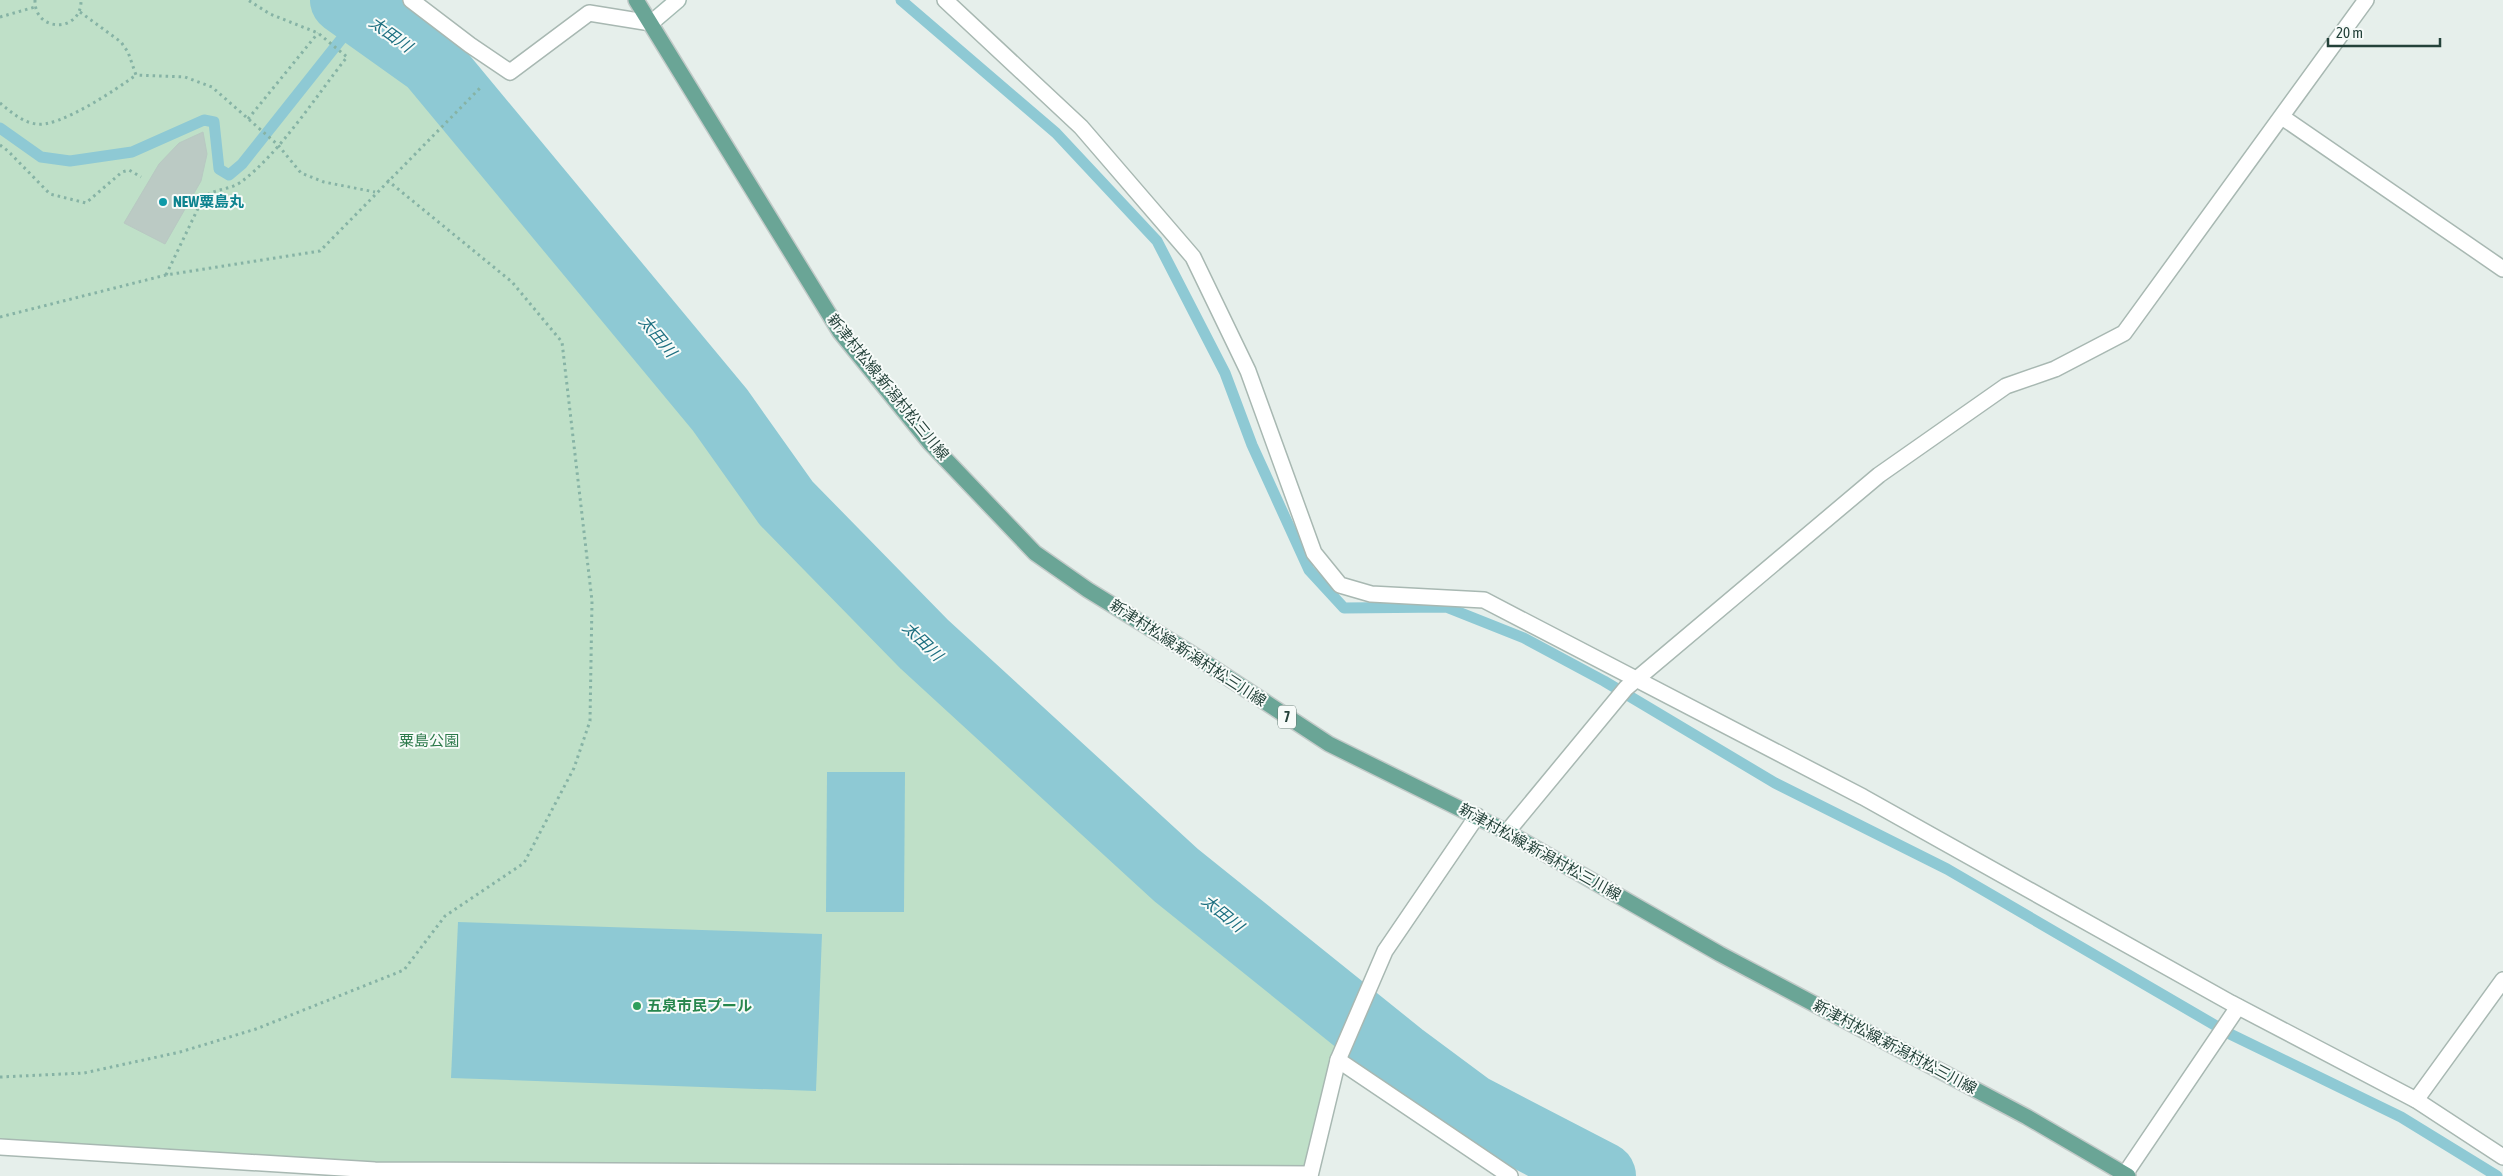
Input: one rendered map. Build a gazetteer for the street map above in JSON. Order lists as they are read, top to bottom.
{
  "streets": {
    "main road": ["新津村松線;新潟村松三川線", "7"]
  },
  "water": ["太田川"],
  "parks": ["粟島公園"],
  "places": ["NEW粟島丸", "五泉市民プール"],
  "scale_bar": "20 m"
}
